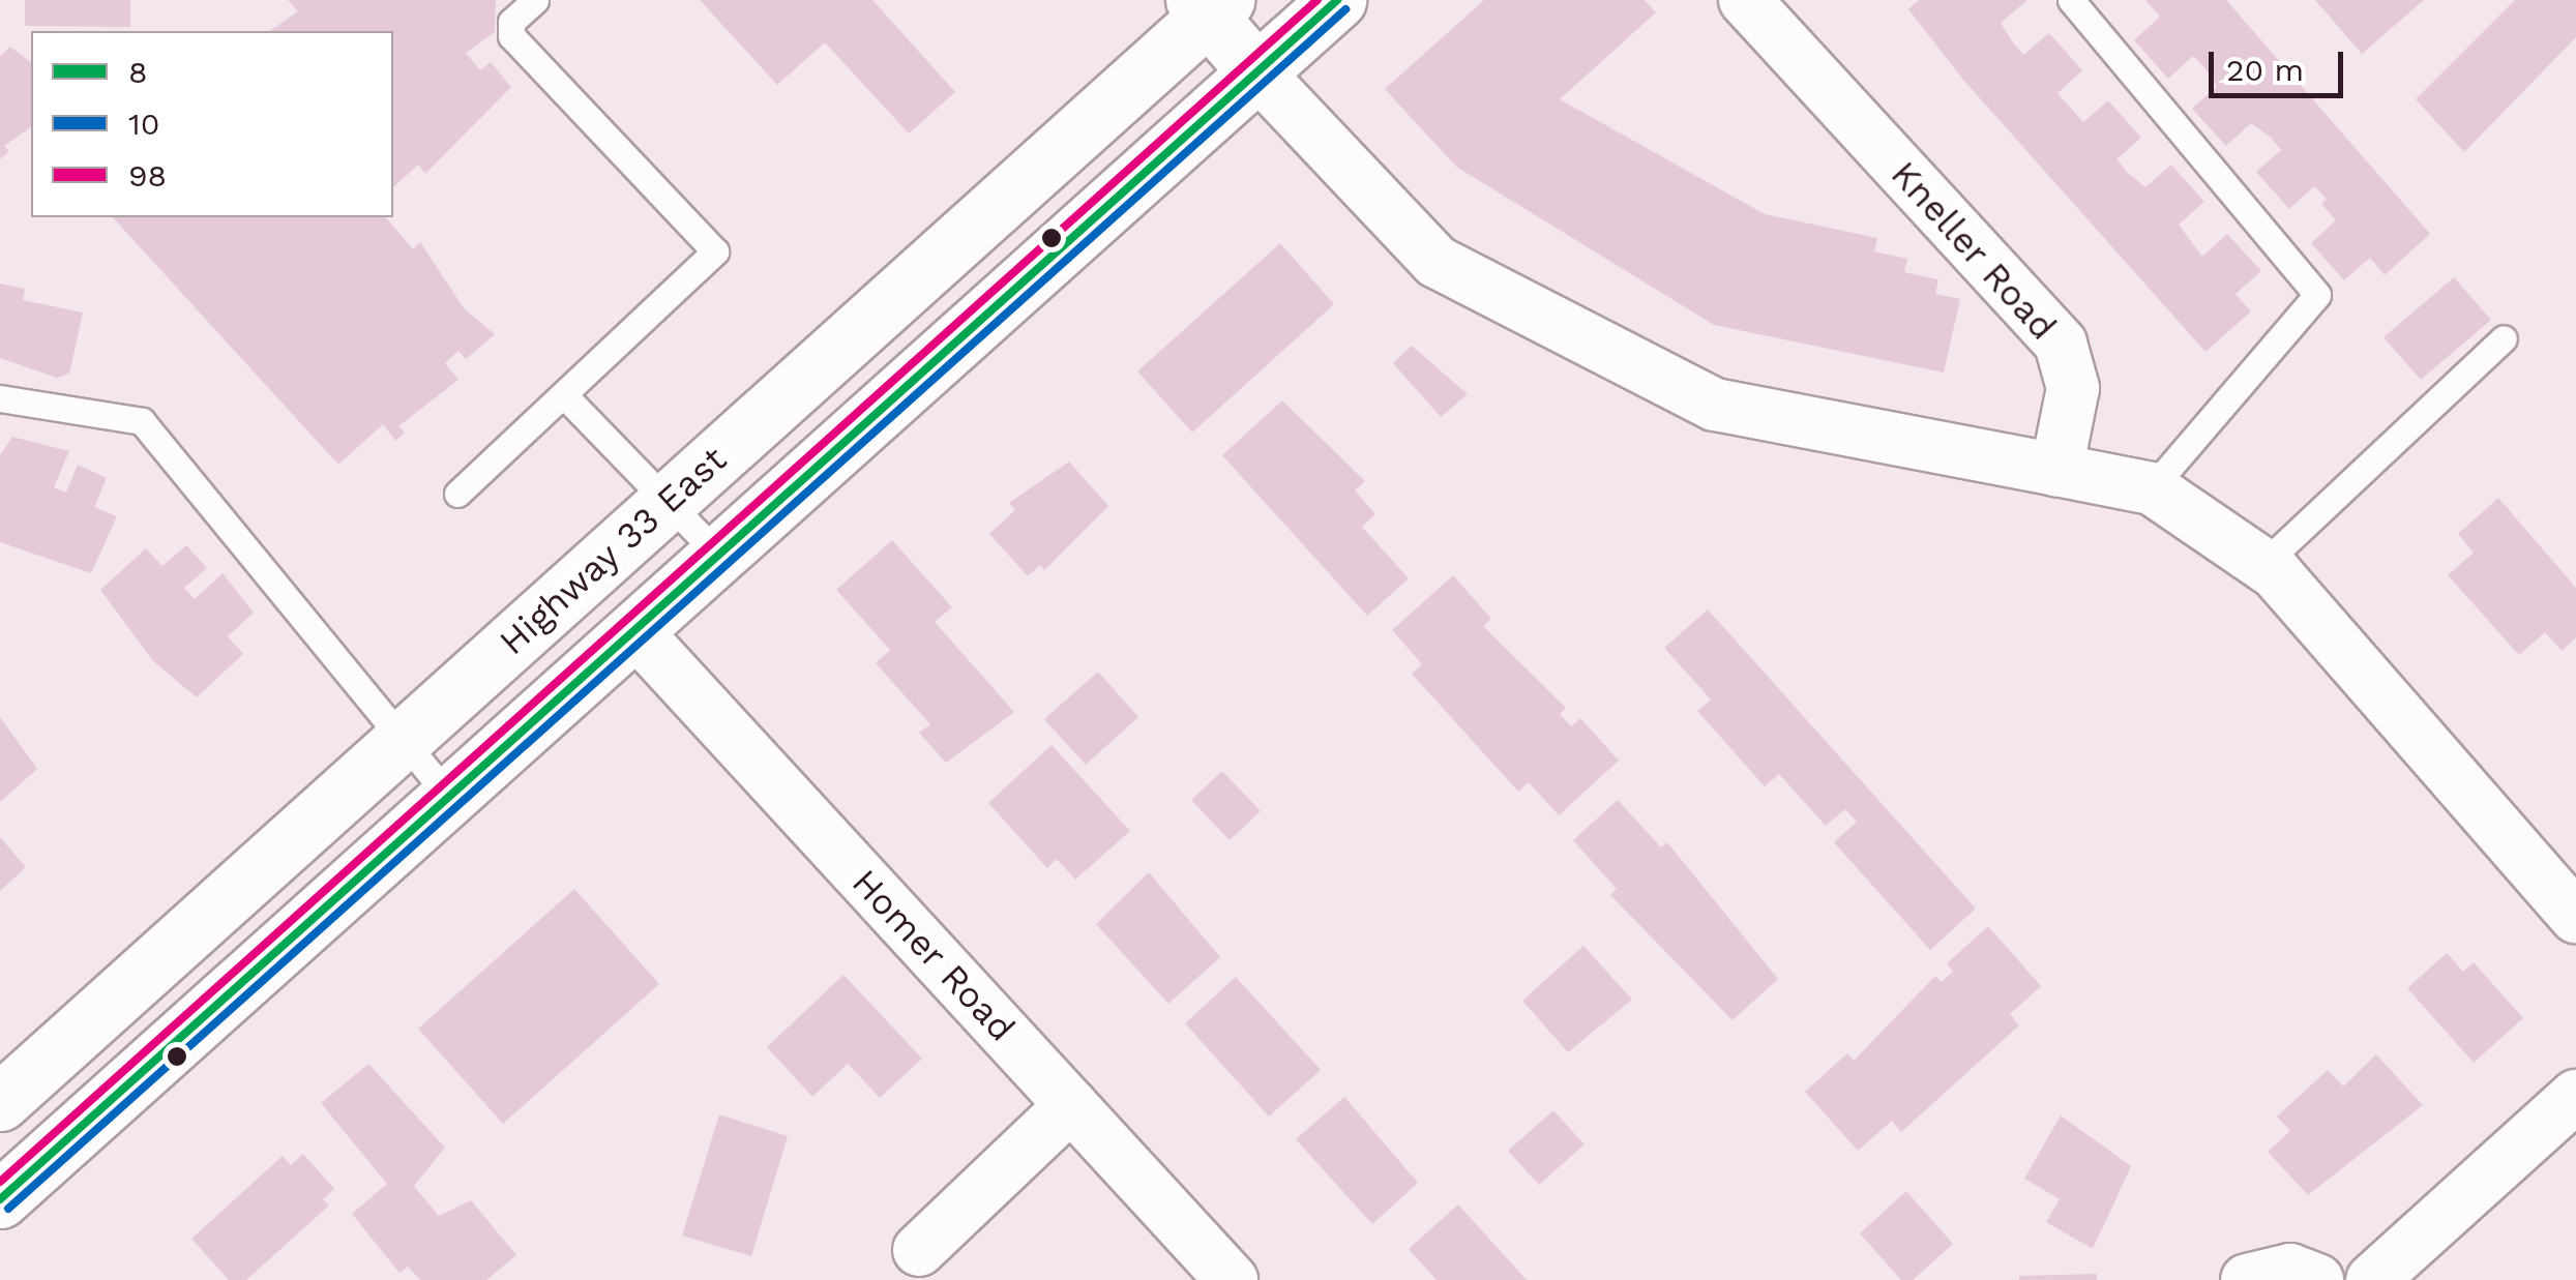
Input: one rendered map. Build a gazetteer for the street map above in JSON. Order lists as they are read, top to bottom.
{
  "streets": {
    "main road": ["Highway 33 East"],
    "street": ["Kneller Road", "Homer Road"]
  },
  "lines": ["transit line 8", "transit line 98", "transit line 10"],
  "legend": ["8", "10", "98"],
  "scale_bar": "20 m"
}
